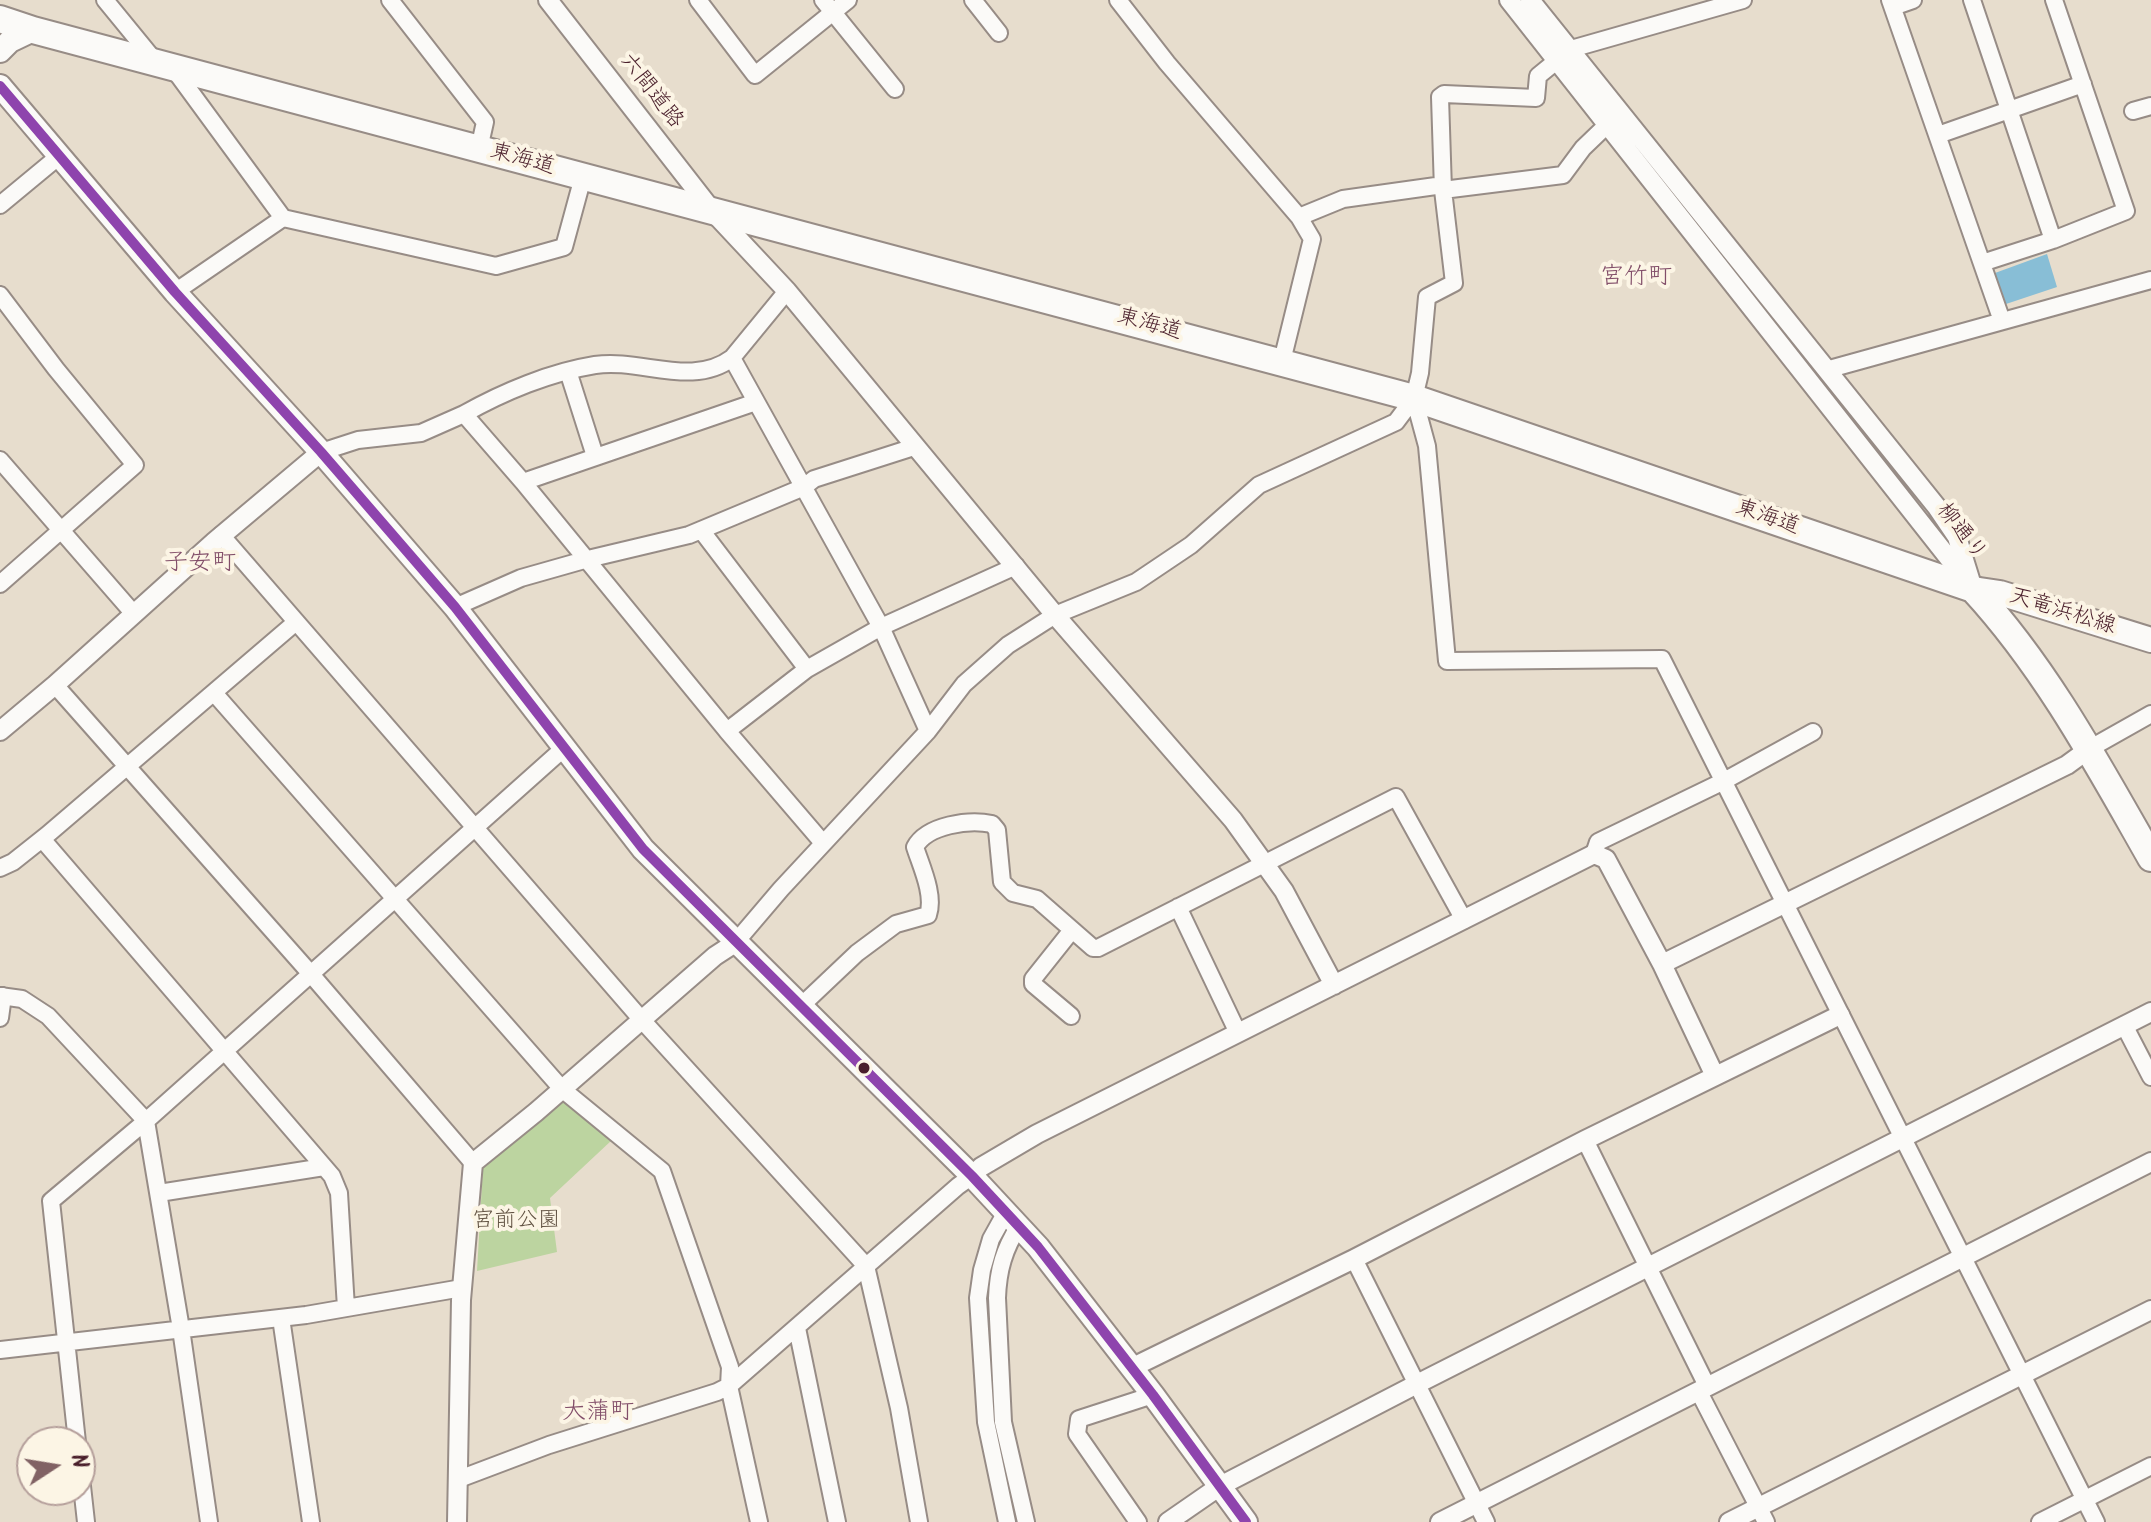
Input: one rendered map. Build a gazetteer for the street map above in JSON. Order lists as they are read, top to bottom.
{
  "streets": {
    "highway": ["東海道"],
    "main road": ["天竜浜松線"],
    "street": ["六間道路", "柳通り"]
  },
  "crossings": [
    ["六間道路", "東海道"],
    ["東海道", "柳通り"],
    ["東海道", "天竜浜松線"],
    ["柳通り", "天竜浜松線"]
  ],
  "districts": ["宮竹町", "子安町", "大蒲町"],
  "parks": ["宮前公園"],
  "north": "right"
}
